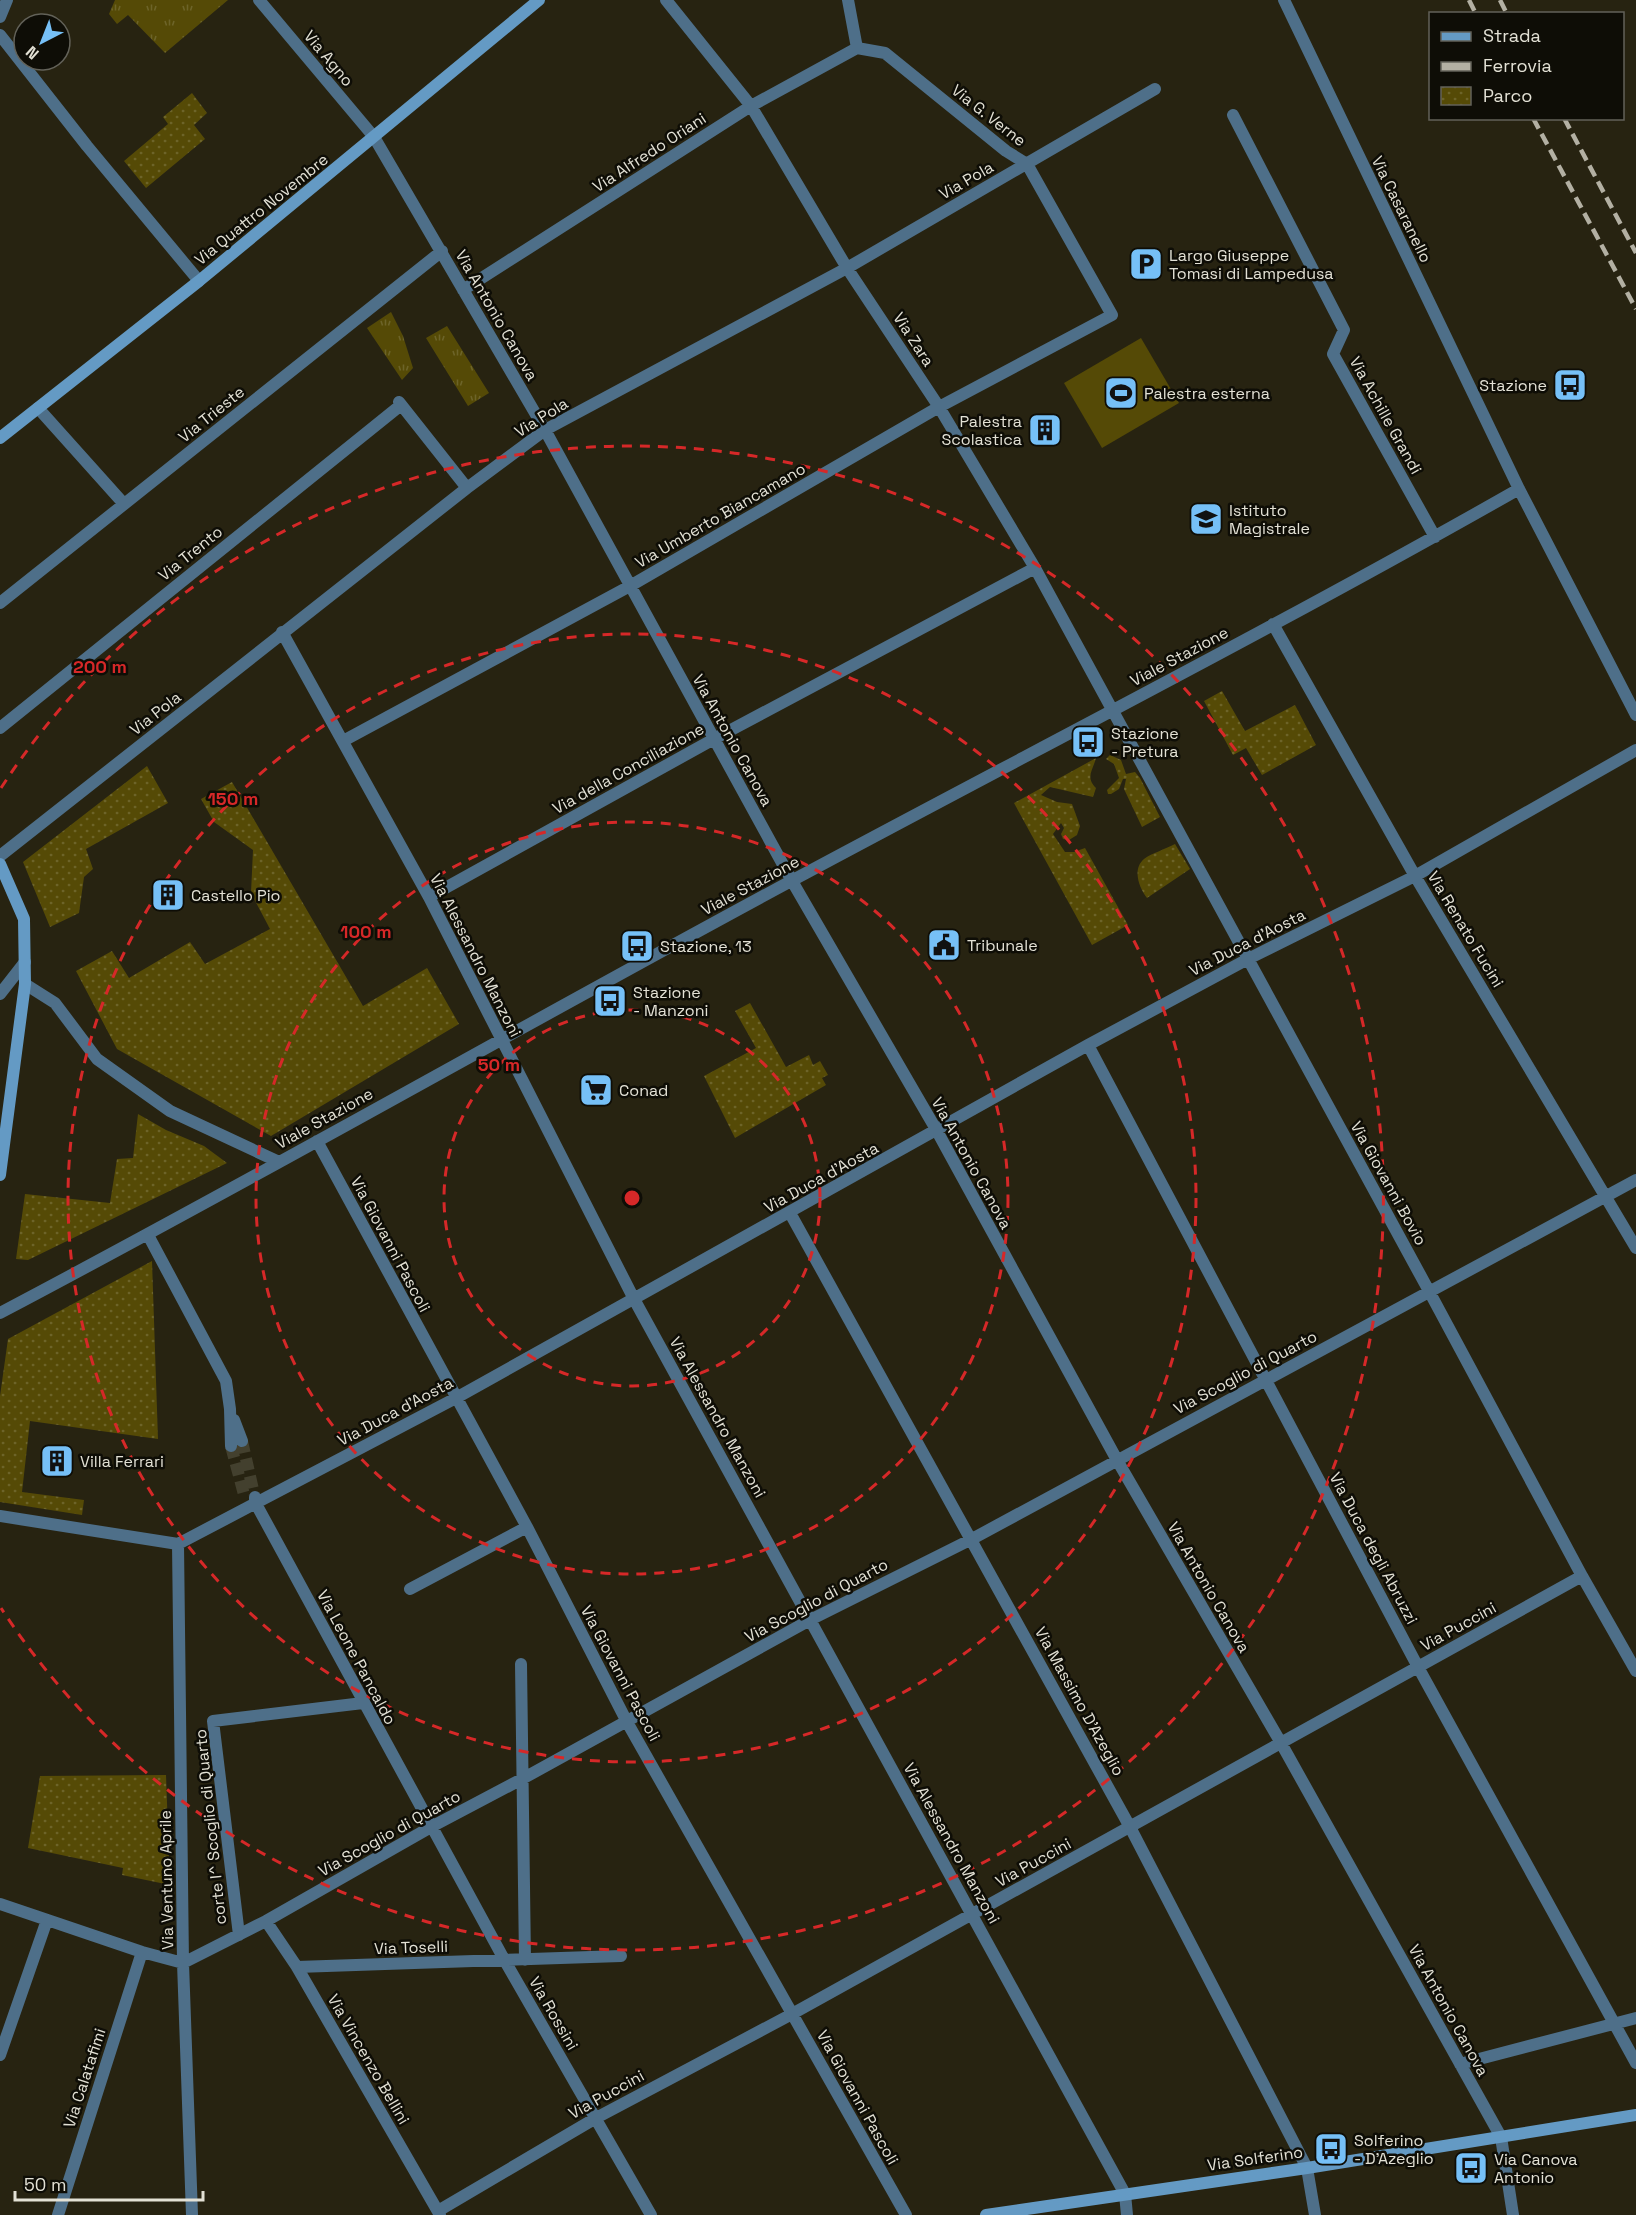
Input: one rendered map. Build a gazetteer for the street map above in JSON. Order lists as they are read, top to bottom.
{
  "streets": {
    "street": [
      "Via Agno",
      "Via G. Verne",
      "Via Alfredo Oriani",
      "Via Pola",
      "Via Quattro Novembre",
      "Via Casaranello",
      "Via Antonio Canova",
      "Via Zara",
      "Via Trieste",
      "Via Achille Grandi",
      "Via Umberto Biancamano",
      "Via Trento",
      "Viale Stazione",
      "Via della Conciliazione",
      "Via Renato Fucini",
      "Via Duca d'Aosta",
      "Via Alessandro Manzoni",
      "Via Giovanni Bovio",
      "Via Giovanni Pascoli",
      "Via Scoglio di Quarto",
      "Via Duca degli Abruzzi",
      "Via Puccini",
      "Via Leone Pancaldo",
      "Via Massimo D'Azeglio",
      "corte I^ Scoglio di Quarto",
      "Via Ventuno Aprile",
      "Via Toselli",
      "Via Rossini",
      "Via Vincenzo Bellini",
      "Via Calatafimi",
      "Via Solferino"
    ]
  },
  "crossings": [
    ["Via Agno", "Via Quattro Novembre"],
    ["Via Agno", "Via Antonio Canova"],
    ["Via G. Verne", "Via Alfredo Oriani"],
    ["Via G. Verne", "Via Pola"],
    ["Via G. Verne", "Via Umberto Biancamano"],
    ["Via Alfredo Oriani", "Via Antonio Canova"],
    ["Via Alfredo Oriani", "Via Zara"],
    ["Via Pola", "Via Antonio Canova"],
    ["Via Pola", "Via Zara"],
    ["Via Pola", "Via Trento"],
    ["Via Pola", "Via Alessandro Manzoni"],
    ["Via Quattro Novembre", "Via Antonio Canova"],
    ["Via Casaranello", "Viale Stazione"],
    ["Via Antonio Canova", "Via Trieste"],
    ["Via Antonio Canova", "Via Umberto Biancamano"],
    ["Via Antonio Canova", "Viale Stazione"],
    ["Via Antonio Canova", "Via della Conciliazione"],
    ["Via Antonio Canova", "Via Duca d'Aosta"],
    ["Via Antonio Canova", "Via Scoglio di Quarto"],
    ["Via Antonio Canova", "Via Puccini"],
    ["Via Antonio Canova", "Via Solferino"],
    ["Via Zara", "Via Umberto Biancamano"],
    ["Via Zara", "Viale Stazione"],
    ["Via Zara", "Via della Conciliazione"],
    ["Via Zara", "Via Giovanni Bovio"],
    ["Via Achille Grandi", "Viale Stazione"],
    ["Via Umberto Biancamano", "Via Alessandro Manzoni"],
    ["Viale Stazione", "Via Renato Fucini"],
    ["Viale Stazione", "Via Alessandro Manzoni"],
    ["Viale Stazione", "Via Giovanni Bovio"],
    ["Viale Stazione", "Via Giovanni Pascoli"],
    ["Via della Conciliazione", "Via Alessandro Manzoni"],
    ["Via Renato Fucini", "Via Duca d'Aosta"],
    ["Via Renato Fucini", "Via Scoglio di Quarto"],
    ["Via Duca d'Aosta", "Via Alessandro Manzoni"],
    ["Via Duca d'Aosta", "Via Giovanni Bovio"],
    ["Via Duca d'Aosta", "Via Giovanni Pascoli"],
    ["Via Duca d'Aosta", "Via Duca degli Abruzzi"],
    ["Via Duca d'Aosta", "Via Leone Pancaldo"],
    ["Via Duca d'Aosta", "Via Massimo D'Azeglio"],
    ["Via Duca d'Aosta", "Via Ventuno Aprile"],
    ["Via Alessandro Manzoni", "Via Scoglio di Quarto"],
    ["Via Alessandro Manzoni", "Via Puccini"],
    ["Via Alessandro Manzoni", "Via Solferino"],
    ["Via Giovanni Bovio", "Via Scoglio di Quarto"],
    ["Via Giovanni Bovio", "Via Puccini"],
    ["Via Giovanni Pascoli", "Via Scoglio di Quarto"],
    ["Via Giovanni Pascoli", "Via Puccini"],
    ["Via Scoglio di Quarto", "Via Duca degli Abruzzi"],
    ["Via Scoglio di Quarto", "Via Leone Pancaldo"],
    ["Via Scoglio di Quarto", "Via Massimo D'Azeglio"],
    ["Via Scoglio di Quarto", "corte I^ Scoglio di Quarto"],
    ["Via Scoglio di Quarto", "Via Ventuno Aprile"],
    ["Via Scoglio di Quarto", "Via Rossini"],
    ["Via Scoglio di Quarto", "Via Vincenzo Bellini"],
    ["Via Duca degli Abruzzi", "Via Puccini"],
    ["Via Puccini", "Via Massimo D'Azeglio"],
    ["Via Puccini", "Via Rossini"],
    ["Via Puccini", "Via Vincenzo Bellini"],
    ["Via Leone Pancaldo", "corte I^ Scoglio di Quarto"],
    ["Via Leone Pancaldo", "Via Rossini"],
    ["Via Massimo D'Azeglio", "Via Solferino"],
    ["Via Toselli", "Via Rossini"],
    ["Via Toselli", "Via Vincenzo Bellini"]
  ],
  "places": {
    "parking": ["Largo Giuseppe Tomasi di Lampedusa"],
    "bus stop": [
      "Stazione",
      "Stazione - Pretura",
      "Stazione, 13",
      "Stazione - Manzoni",
      "Solferino - D'Azeglio",
      "Via Canova Antonio"
    ],
    "sports": ["Palestra esterna"],
    "building": ["Palestra Scolastica", "Castello Pio", "Villa Ferrari"],
    "school or university": ["Istituto Magistrale"],
    "public building": ["Tribunale"],
    "supermarket": ["Conad"]
  },
  "legend": ["Strada", "Ferrovia", "Parco"],
  "scale_bar": "50 m",
  "north": "bottom left",
  "rings": [
    "200 m",
    "150 m",
    "100 m",
    "50 m"
  ]
}
